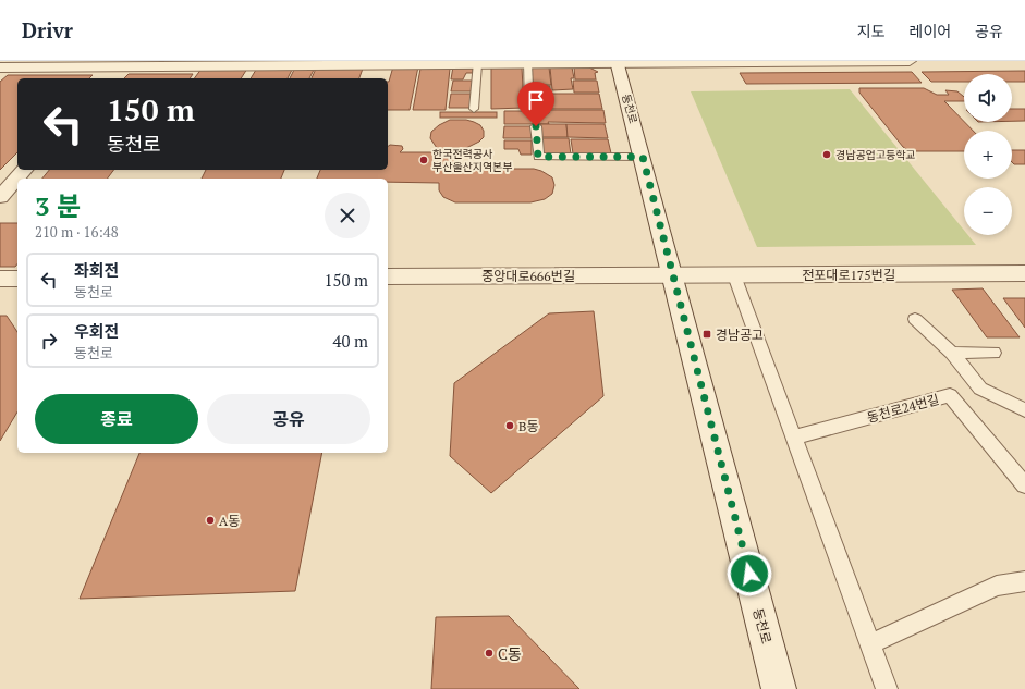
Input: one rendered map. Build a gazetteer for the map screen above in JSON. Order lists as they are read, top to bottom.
{
  "streets": {
    "street": ["동천로", "전포대로175번길", "중앙대로666번길"],
    "lane": ["동천로24번길"]
  },
  "crossings": [
    ["동천로", "전포대로175번길"],
    ["동천로", "중앙대로666번길"],
    ["전포대로175번길", "중앙대로666번길"]
  ],
  "places": {
    "other": [
      "경남공업고등학교",
      "한국전력공사 부산울산지역본부",
      "B동",
      "A동",
      "C동"
    ],
    "transit": ["경남공고"]
  },
  "page": {
    "header": "Drivr",
    "nav": ["지도", "레이어", "공유"],
    "map_buttons": ["+", "−"],
    "turn": ["150 m", "동천로"],
    "heading": ["3 분", "210 m · 16:48"],
    "list": [
      {
        "name": "좌회전",
        "note": "동천로",
        "value": "150 m"
      },
      {
        "name": "우회전",
        "note": "동천로",
        "value": "40 m"
      }
    ],
    "buttons": ["종료", "공유"]
  }
}
